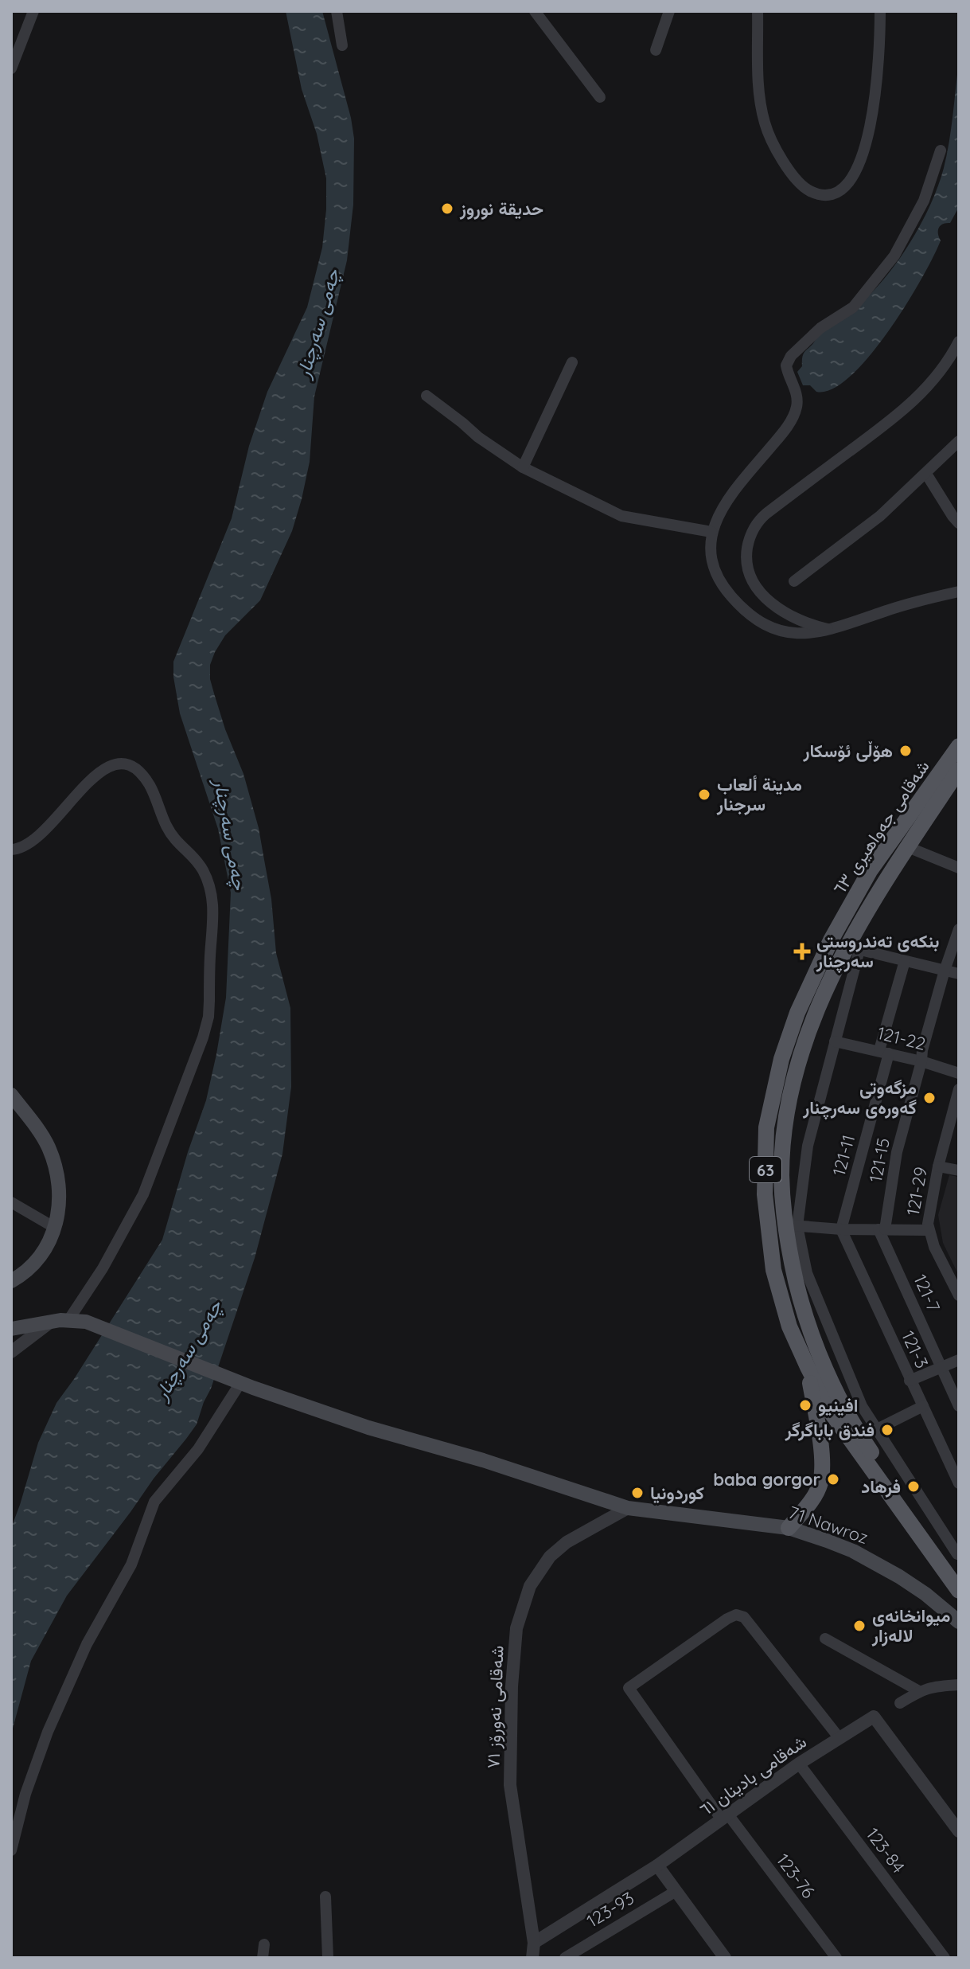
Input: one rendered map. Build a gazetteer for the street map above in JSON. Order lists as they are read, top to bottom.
{
  "streets": {
    "main road": ["شەقامی جەواهیری ٦٣", "63", "71 Nawroz"],
    "street": [
      "121-22",
      "121-11",
      "121-15",
      "121-29",
      "121-7",
      "121-3",
      "شەقامی نەورۆز ٧١",
      "شەقامی بادینان ٦١",
      "123-84",
      "123-76",
      "123-93"
    ]
  },
  "crossings": [
    ["121-22", "121-11"],
    ["121-22", "121-15"],
    ["121-11", "121-3"],
    ["121-15", "121-7"],
    ["71 Nawroz", "شەقامی نەورۆز ٧١"],
    ["شەقامی نەورۆز ٧١", "شەقامی بادینان ٦١"],
    ["شەقامی بادینان ٦١", "123-84"],
    ["شەقامی بادینان ٦١", "123-76"]
  ],
  "water": ["چەمی سەرچنار"],
  "places": {
    "other": [
      "حديقة نوروز",
      "هۆڵی ئۆسکار",
      "مدينة ألعاب سرجنار",
      "مزگەوتی گەورەی سەرچنار",
      "افينيو",
      "فندق باباگرگر",
      "baba gorgor",
      "فرهاد",
      "كوردونيا",
      "میوانخانەی لالەزار"
    ],
    "health": ["بنکەی تەندروستی سەرچنار"]
  }
}
